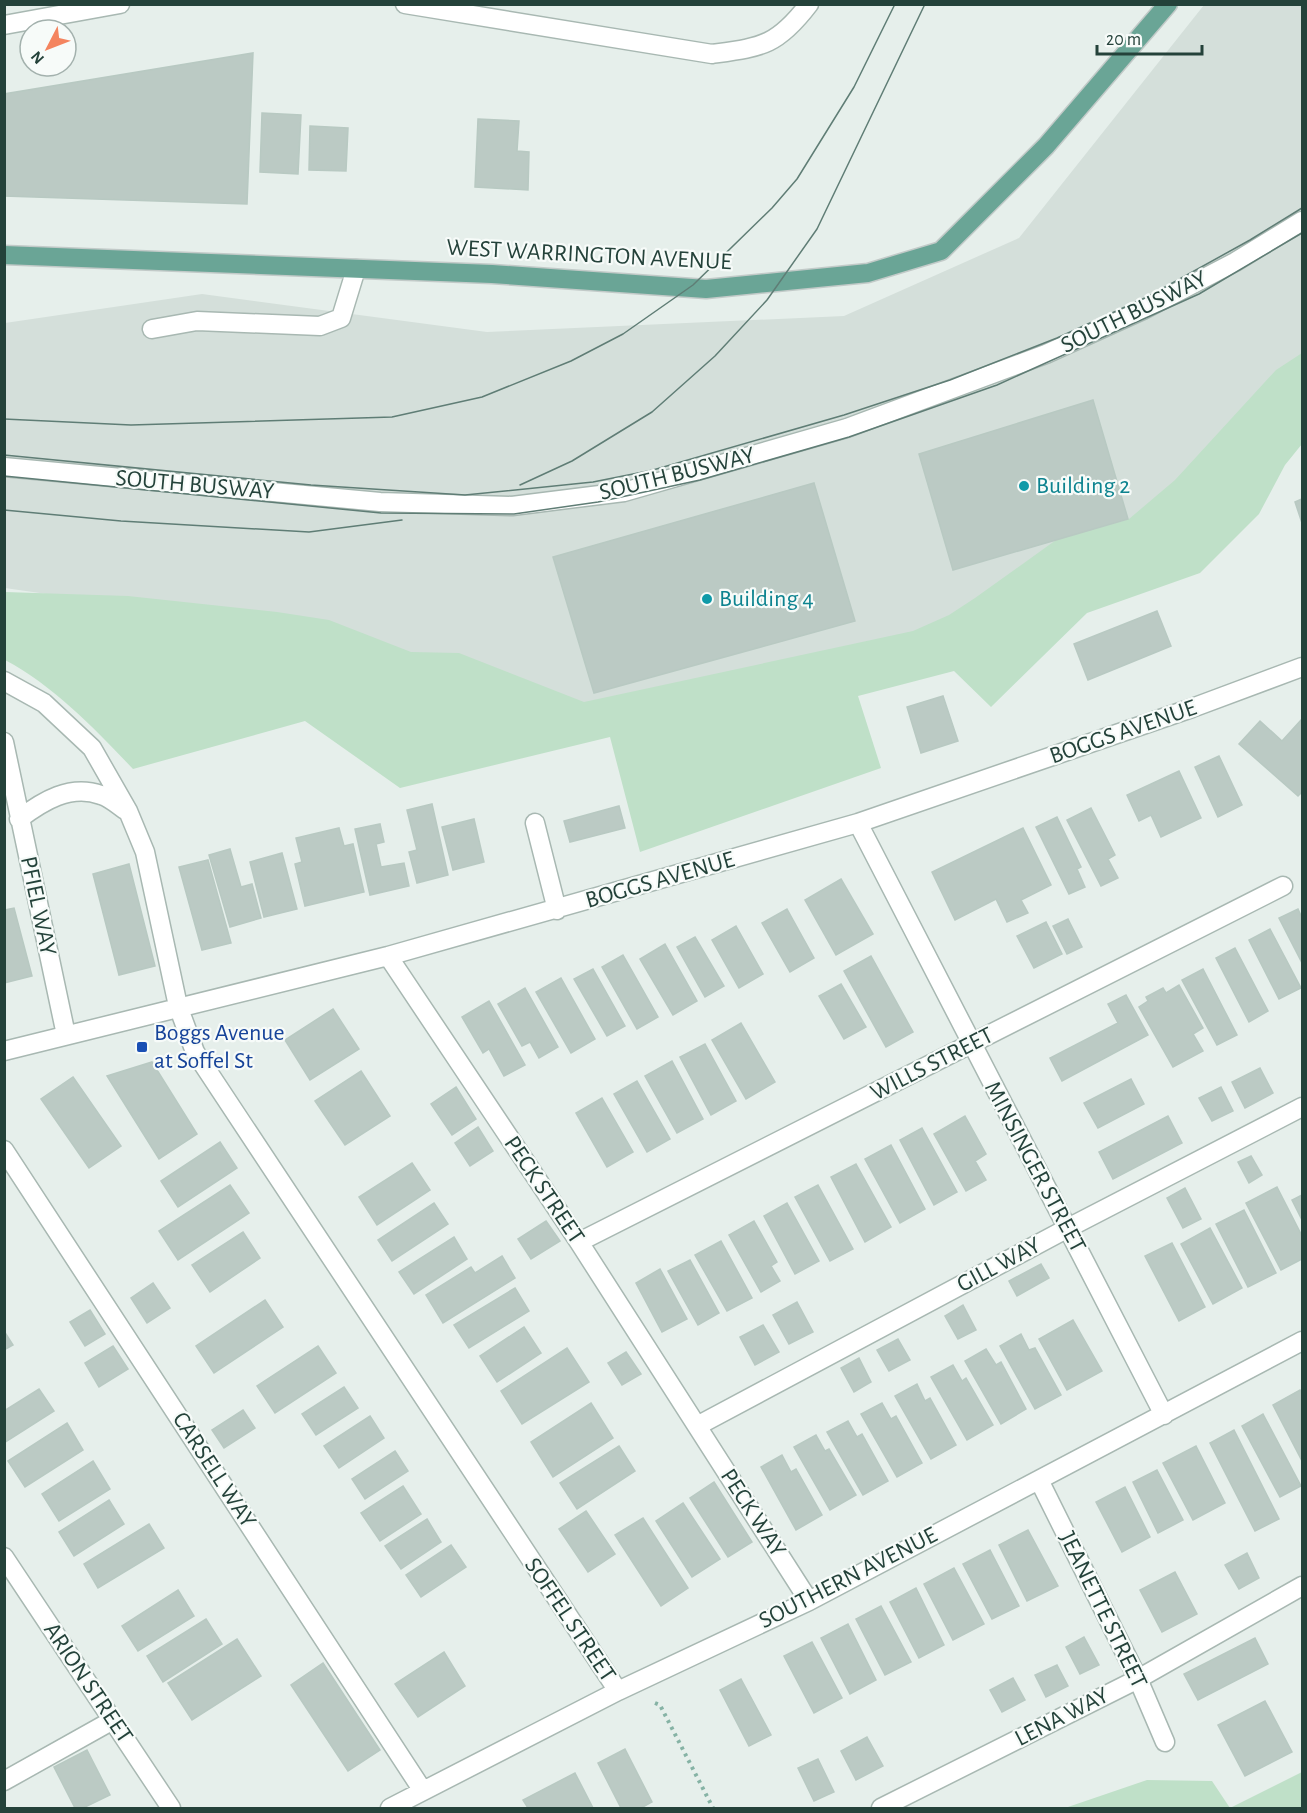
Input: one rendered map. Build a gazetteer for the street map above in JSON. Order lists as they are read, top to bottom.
{
  "streets": {
    "main road": ["WEST WARRINGTON AVENUE"],
    "street": [
      "SOUTH BUSWAY",
      "BOGGS AVENUE",
      "PFIEL WAY",
      "WILLS STREET",
      "MINSINGER STREET",
      "PECK STREET",
      "GILL WAY",
      "CARSELL WAY",
      "PECK WAY",
      "SOUTHERN AVENUE",
      "JEANETTE STREET",
      "SOFFEL STREET",
      "ARION STREET",
      "LENA WAY"
    ]
  },
  "crossings": [
    ["BOGGS AVENUE", "PFIEL WAY"],
    ["BOGGS AVENUE", "MINSINGER STREET"],
    ["BOGGS AVENUE", "PECK STREET"],
    ["BOGGS AVENUE", "SOFFEL STREET"],
    ["WILLS STREET", "MINSINGER STREET"],
    ["WILLS STREET", "PECK STREET"],
    ["MINSINGER STREET", "GILL WAY"],
    ["MINSINGER STREET", "SOUTHERN AVENUE"],
    ["PECK STREET", "GILL WAY"],
    ["PECK STREET", "PECK WAY"],
    ["GILL WAY", "PECK WAY"],
    ["CARSELL WAY", "SOUTHERN AVENUE"],
    ["PECK WAY", "SOUTHERN AVENUE"],
    ["SOUTHERN AVENUE", "JEANETTE STREET"],
    ["SOUTHERN AVENUE", "SOFFEL STREET"],
    ["JEANETTE STREET", "LENA WAY"]
  ],
  "places": {
    "other": ["Building 2", "Building 4"],
    "transit": ["Boggs Avenue at Soffel St"]
  },
  "scale_bar": "20 m",
  "north": "bottom left"
}
